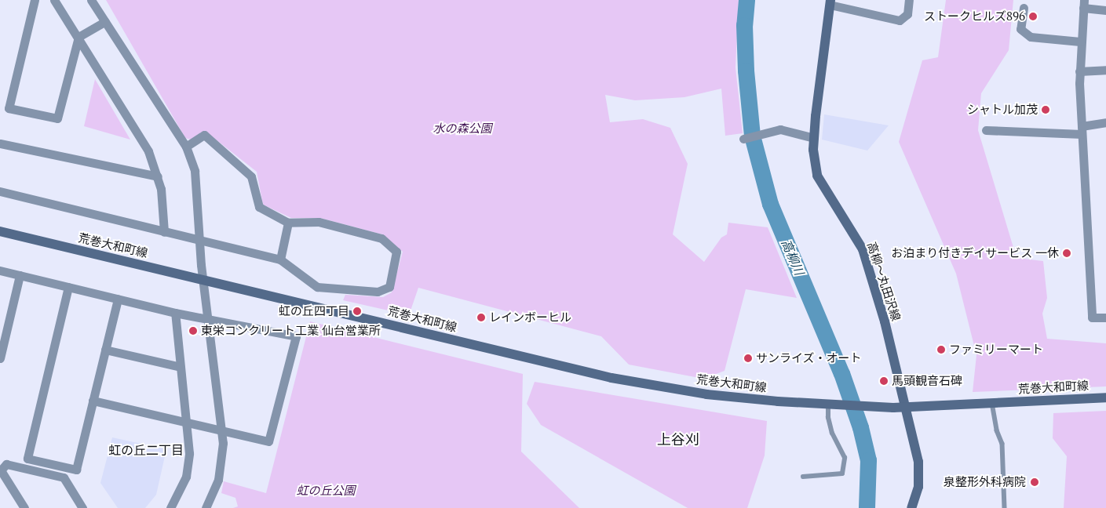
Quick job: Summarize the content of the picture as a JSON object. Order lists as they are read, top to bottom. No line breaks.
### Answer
{"streets":{"street":["荒巻大和町線","高柳～丸田沢線"]},"crossings":[["荒巻大和町線","高柳～丸田沢線"]],"districts":["上谷刈","虹の丘二丁目"],"water":["高柳川"],"parks":["水の森公園","虹の丘公園"],"places":["ストークヒルズ896","シャトル加茂","お泊まり付きデイサービス 一休","虹の丘四丁目","レインボーヒル","東栄コンクリート工業 仙台営業所","ファミリーマート","サンライズ・オート","馬頭観音石碑","泉整形外科病院"]}
